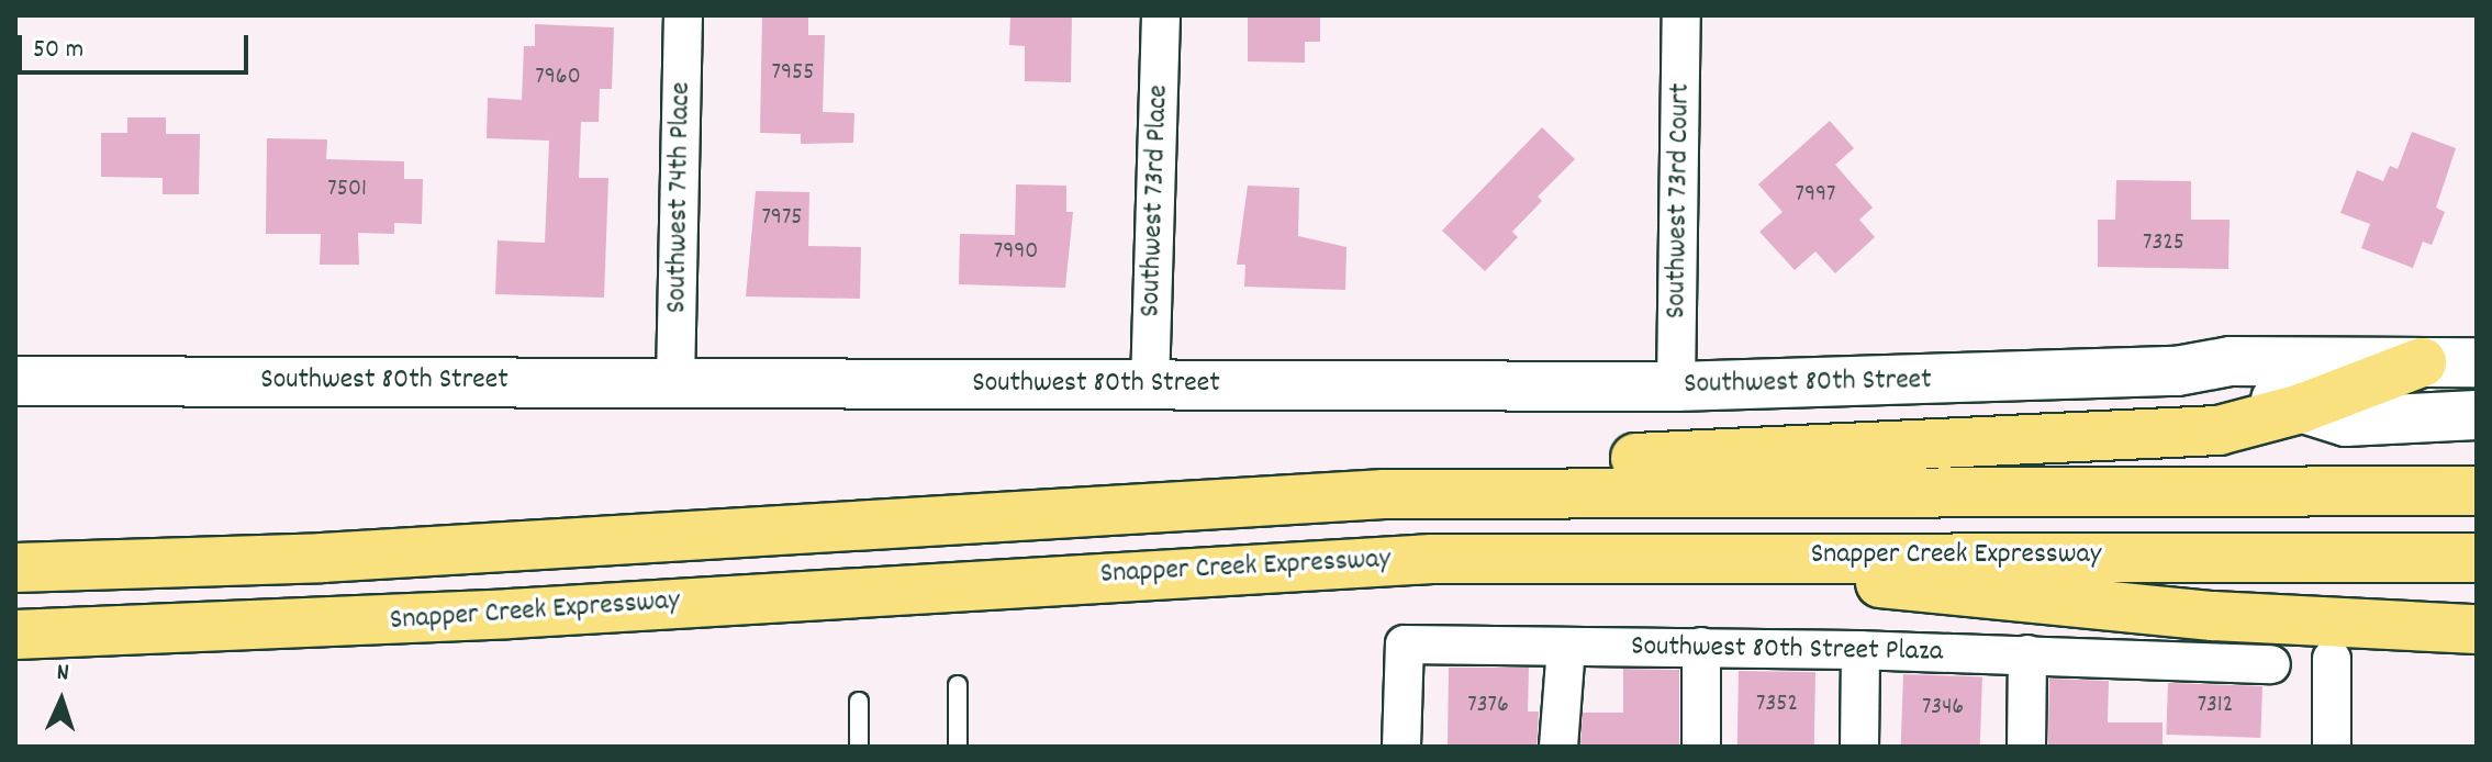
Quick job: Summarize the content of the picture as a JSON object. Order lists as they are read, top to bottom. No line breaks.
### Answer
{"streets":{"highway":["Snapper Creek Expressway"],"street":["Southwest 74th Place","Southwest 73rd Place","Southwest 73rd Court","Southwest 80th Street","Southwest 80th Street Plaza"]},"crossings":[["Southwest 74th Place","Southwest 80th Street"],["Southwest 73rd Place","Southwest 80th Street"],["Southwest 73rd Court","Southwest 80th Street"]],"house_numbers":["7955","7960","7501","7997","7975","7325","7990","7352","7376","7312","7346"],"scale_bar":"50 m","north":"top"}
